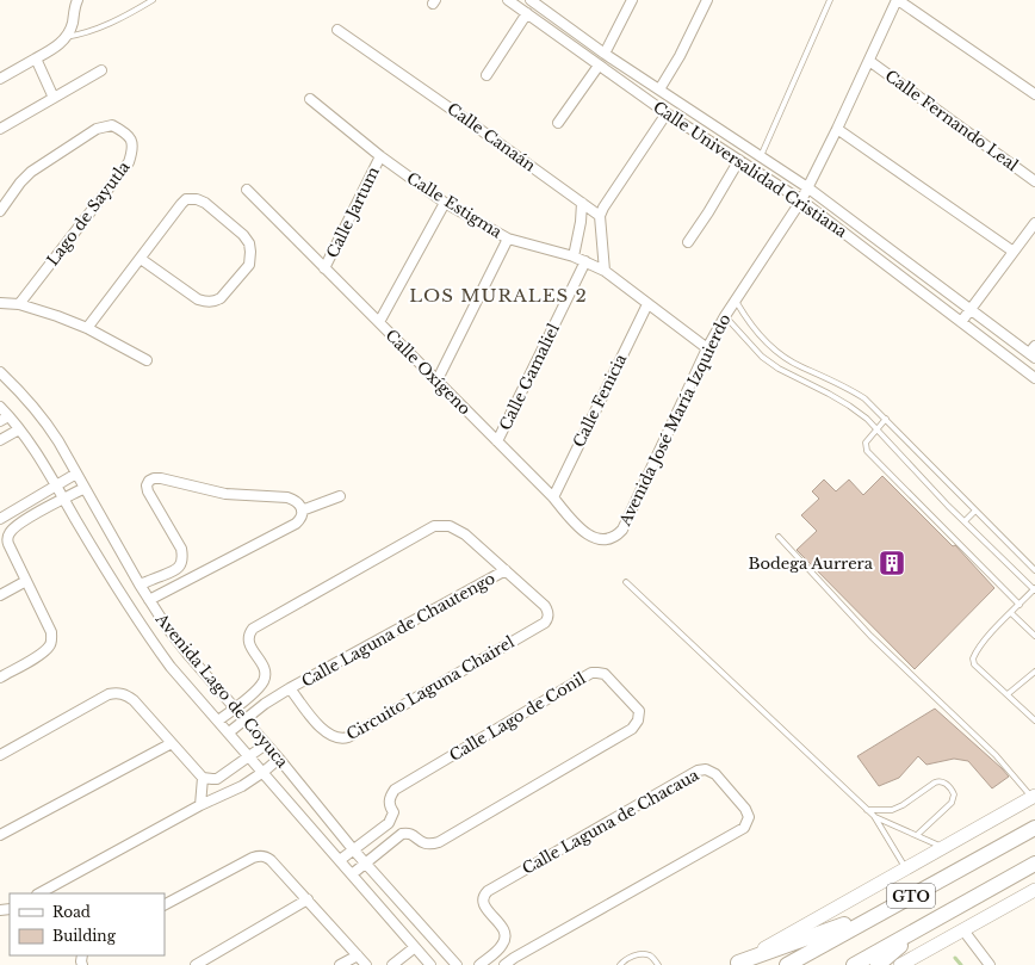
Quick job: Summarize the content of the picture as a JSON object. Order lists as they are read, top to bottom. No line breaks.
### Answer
{"streets":{"main road":["GTO"],"street":["Calle Fernando Leal","Calle Canaán","Calle Universalidad Cristiana","Calle Estigma","Calle Jartum","Lago de Sayutla","Calle Oxígeno","Calle Gamaliel","Calle Fenicia","Avenida José María Izquierdo","Calle Laguna de Chautengo","Circuito Laguna Chairel","Avenida Lago de Coyuca","Calle Lago de Conil","Calle Laguna de Chacaua"]},"crossings":[["Calle Fernando Leal","Avenida José María Izquierdo"],["Calle Universalidad Cristiana","Avenida José María Izquierdo"],["Calle Estigma","Calle Jartum"],["Calle Estigma","Calle Gamaliel"],["Calle Estigma","Calle Fenicia"],["Calle Estigma","Avenida José María Izquierdo"],["Calle Jartum","Calle Oxígeno"],["Calle Oxígeno","Calle Gamaliel"],["Calle Oxígeno","Calle Fenicia"],["Calle Oxígeno","Avenida José María Izquierdo"],["Calle Laguna de Chautengo","Circuito Laguna Chairel"],["Avenida Lago de Coyuca","Calle Lago de Conil"]],"districts":["LOS MURALES 2"],"places":{"building":["Bodega Aurrera"]},"legend":["Road","Building"]}
